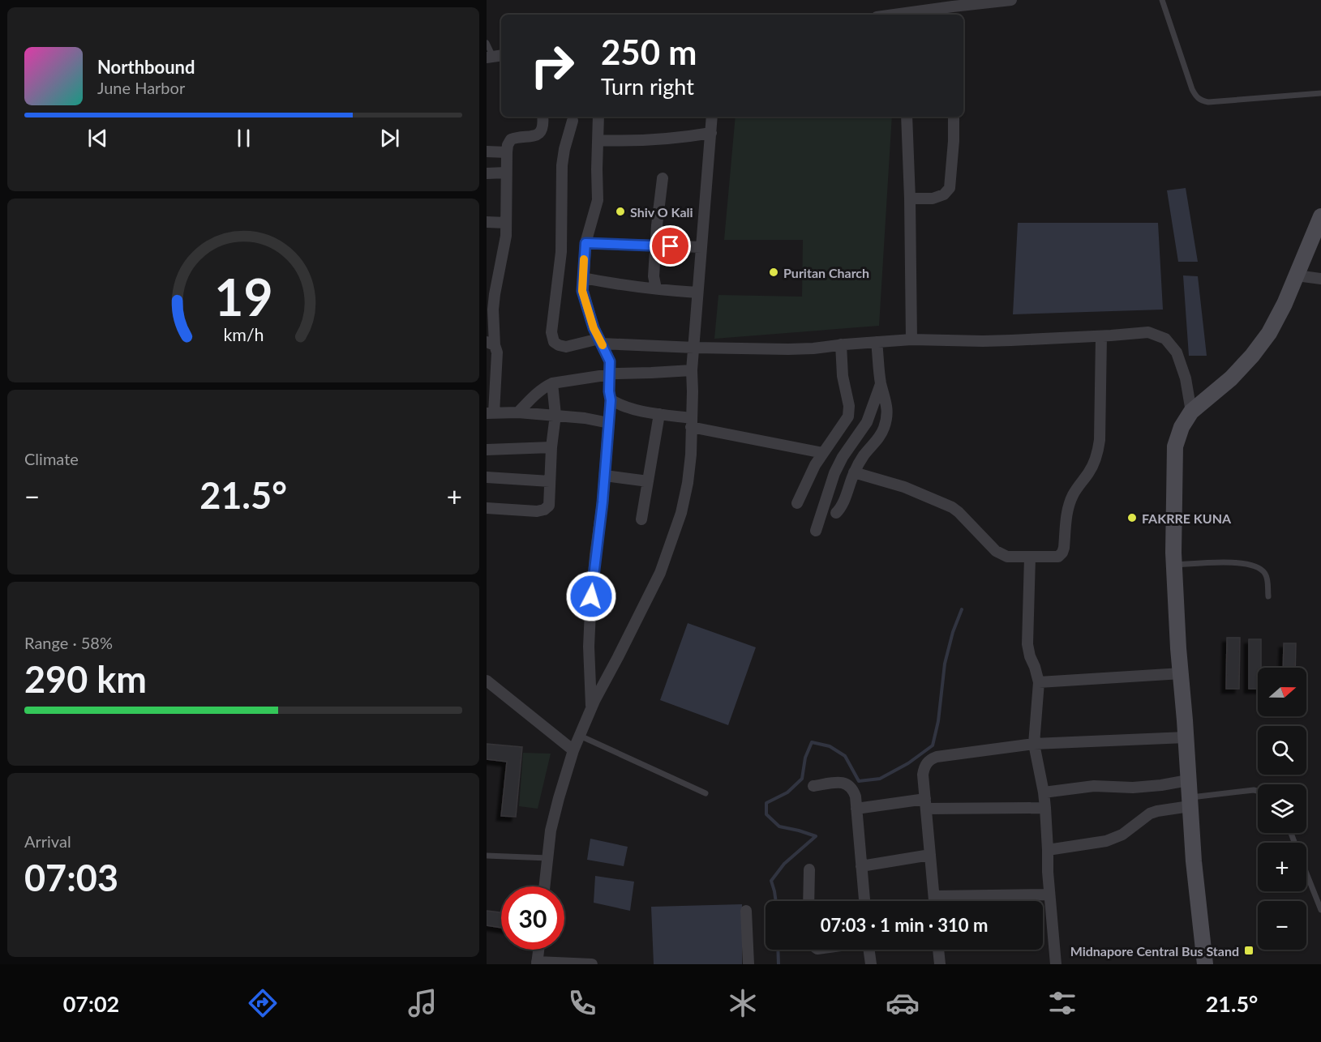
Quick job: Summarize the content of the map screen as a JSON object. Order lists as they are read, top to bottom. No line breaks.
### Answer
{"places":{"other":["Shiv O Kali","Puritan Charch","FAKRRE KUNA"],"transit":["Midnapore Central Bus Stand"]},"north":"right","page":{"turn":["250 m","Turn right"],"song":["Northbound","June Harbor"],"tile":["Climate",["Range · 58%","290 km"],["Arrival","07:03"]],"heat":["−","21.5°","+"],"map_buttons":["+","−"],"limit":"30","trip":"07:03 · 1 min · 310 m","tabs":["07:02","21.5°"],"gauge":["19","km/h"]}}
